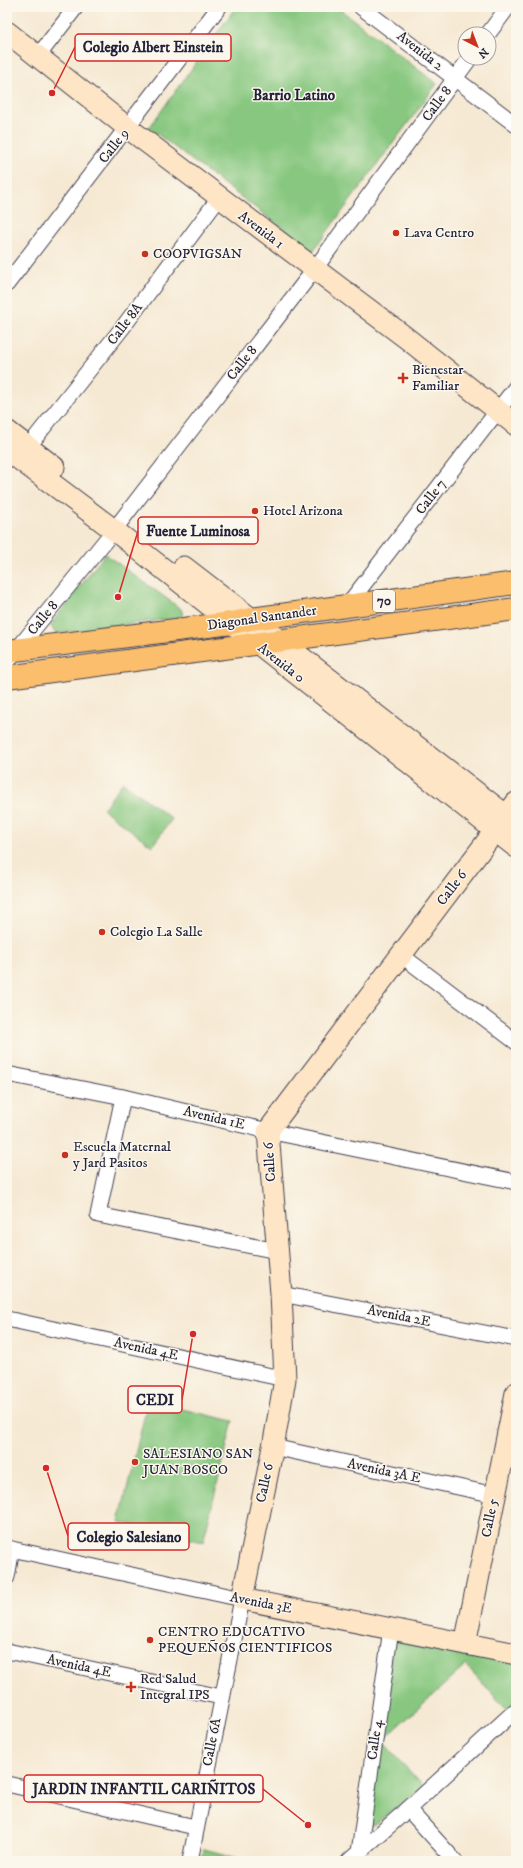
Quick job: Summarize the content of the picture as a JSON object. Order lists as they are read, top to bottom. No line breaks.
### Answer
{"streets":{"main road":["70","Diagonal Santander"],"street":["Avenida 2","Calle 8","Calle 9","Avenida 1","Calle 8A","Calle 7","Avenida 0","Calle 6","Avenida 1E","Avenida 2E","Avenida 4E","Avenida 3A E","Calle 5","Avenida 3E","Calle 4","Calle 6A"]},"crossings":[["Avenida 2","Calle 8"],["Calle 8","Avenida 1"],["Calle 8","Diagonal Santander"],["Calle 8","Avenida 0"],["Calle 9","Avenida 1"],["Avenida 1","Calle 8A"],["Avenida 1","Calle 7"],["Calle 8A","Avenida 0"],["Calle 7","Diagonal Santander"],["Diagonal Santander","Avenida 0"],["Avenida 0","Calle 6"],["Calle 6","Avenida 1E"],["Calle 6","Avenida 2E"],["Calle 6","Avenida 4E"],["Calle 6","Avenida 3A E"],["Calle 6","Avenida 3E"],["Calle 6","Calle 6A"],["Avenida 4E","Calle 6A"],["Avenida 3A E","Calle 5"],["Calle 5","Avenida 3E"],["Avenida 3E","Calle 4"],["Avenida 3E","Calle 6A"]],"districts":["Barrio Latino"],"places":{"other":["Colegio Albert Einstein","Lava Centro","COOPVIGSAN","Hotel Arizona","Fuente Luminosa","Colegio La Salle","Escuela Maternal y Jard Pasitos","CEDI","SALESIANO SAN JUAN BOSCO","Colegio Salesiano","CENTRO EDUCATIVO PEQUEÑOS CIENTIFICOS","JARDIN INFANTIL CARIÑITOS"],"health":["Bienestar Familiar","Red Salud Integral IPS"]},"north":"bottom right"}
